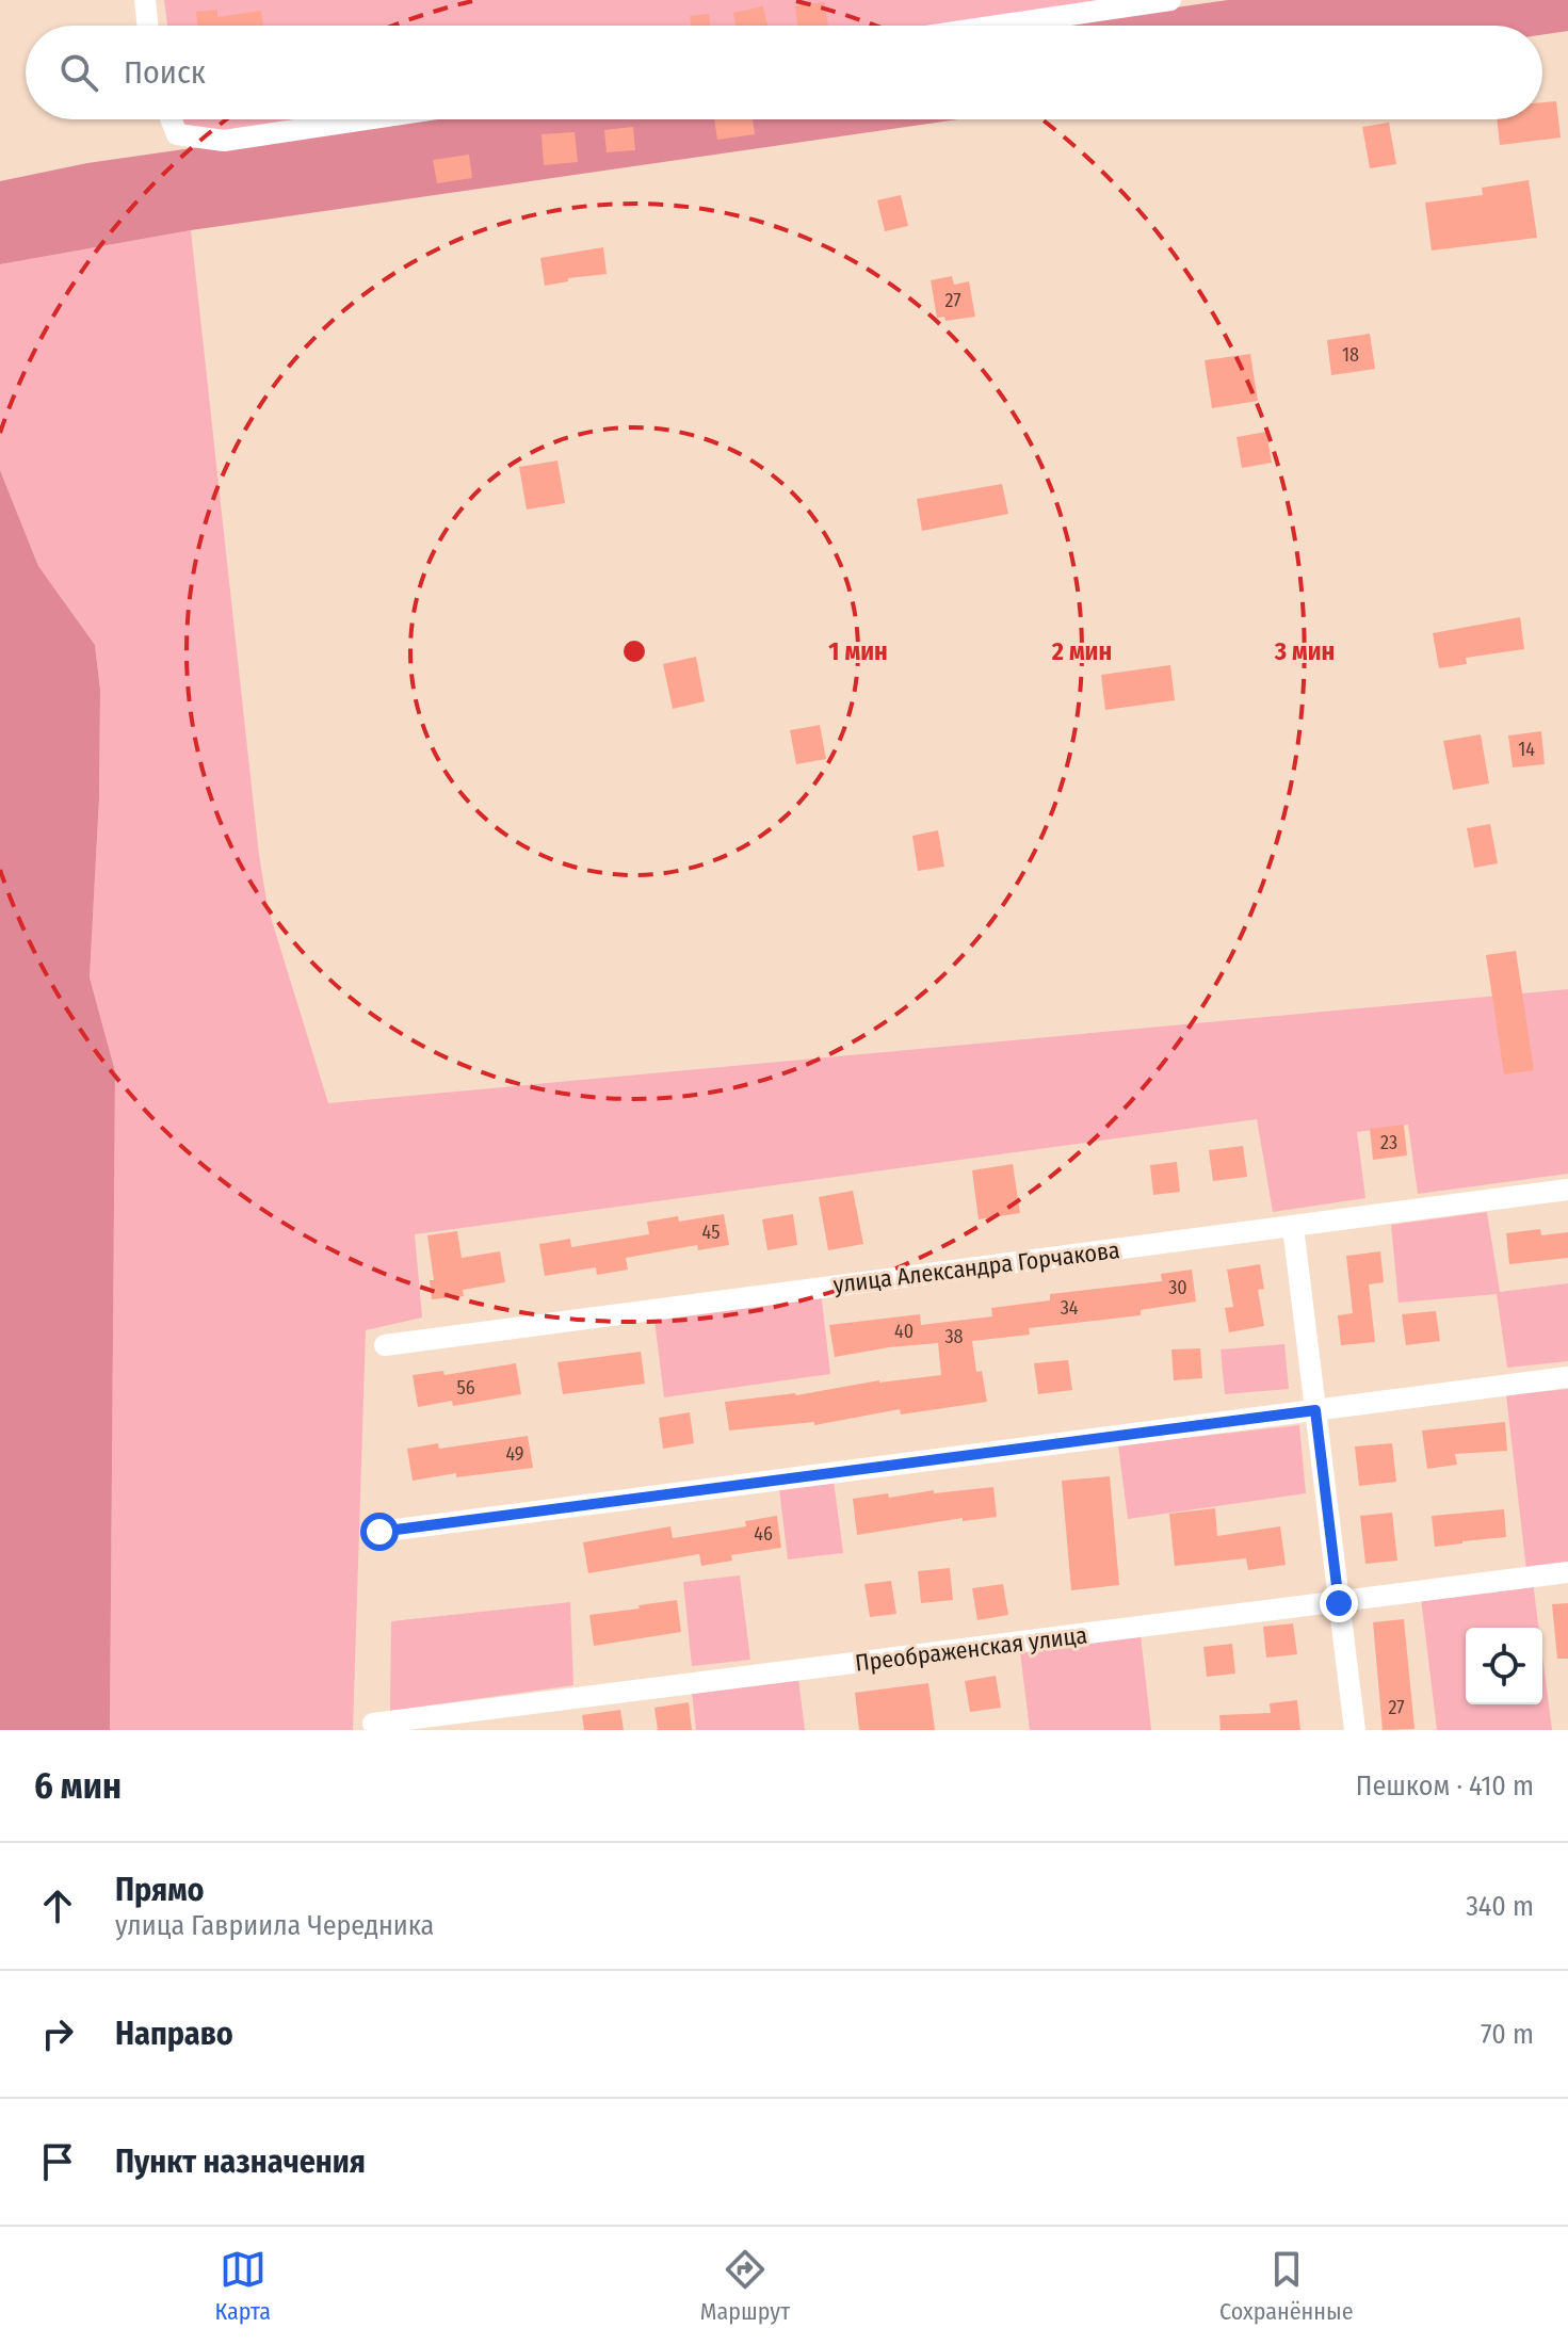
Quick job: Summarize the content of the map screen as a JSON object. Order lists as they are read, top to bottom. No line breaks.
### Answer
{"streets":{"street":["улица Александра Горчакова","Преображенская улица"]},"house_numbers":["27","18","14","23","45","30","34","40","38","56","49","46","27"],"page":{"search":"Поиск","heading":["6 мин","Пешком · 410 m"],"list":[["Прямо","улица Гавриила Чередника","340 m"],["Направо","70 m"],"Пункт назначения"],"nav":["Карта","Маршрут","Сохранённые"]},"rings":["1 мин","2 мин","3 мин"]}
